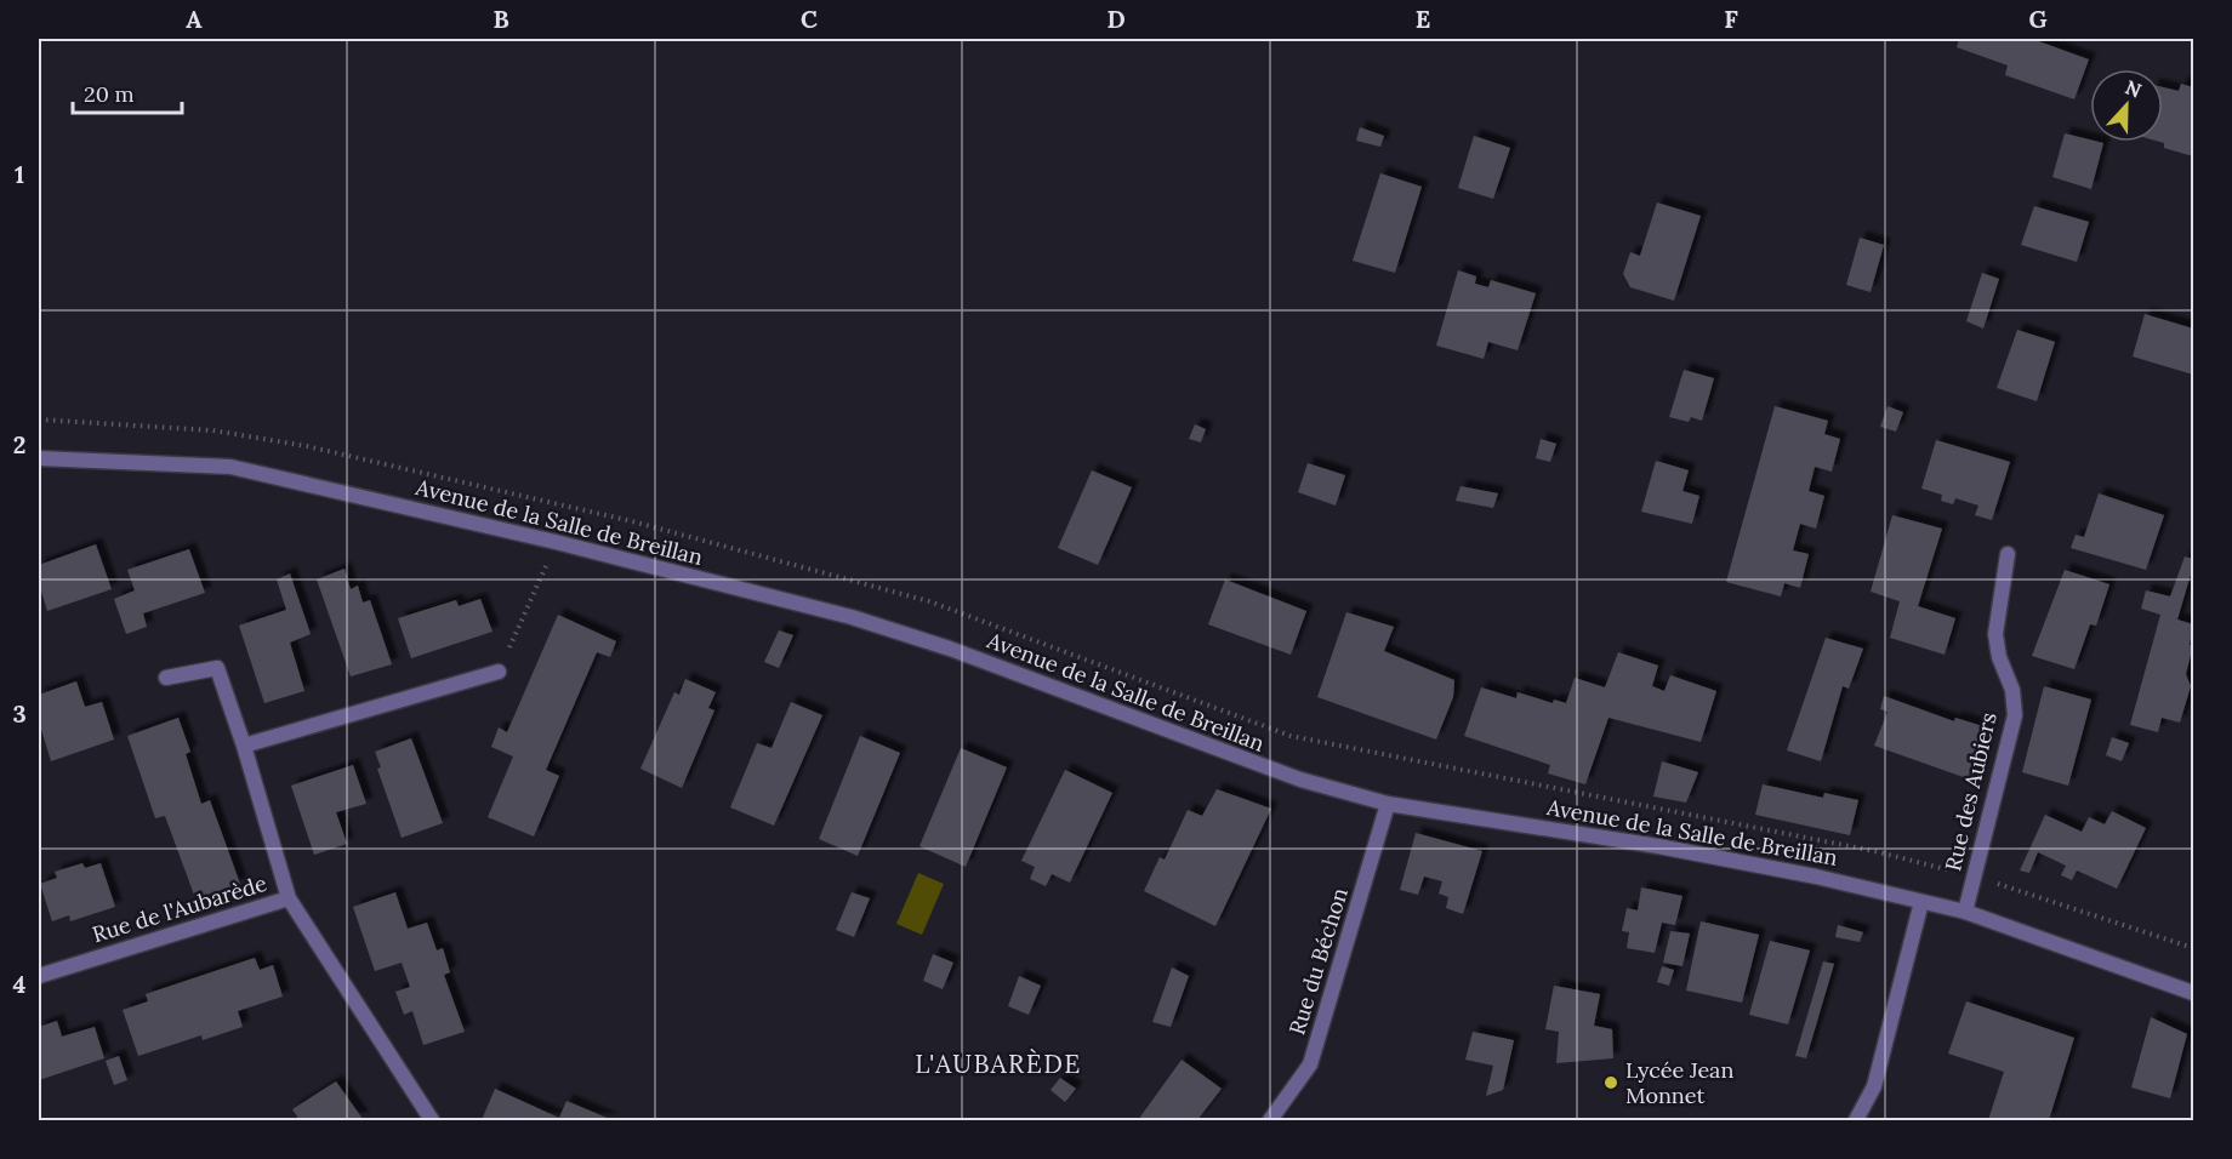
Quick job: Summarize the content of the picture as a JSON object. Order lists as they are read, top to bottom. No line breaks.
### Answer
{"streets":{"street":["Avenue de la Salle de Breillan","Rue des Aubiers","Rue de l'Aubarède","Rue du Béchon"]},"crossings":[["Avenue de la Salle de Breillan","Rue des Aubiers"],["Avenue de la Salle de Breillan","Rue du Béchon"]],"districts":["L'AUBARÈDE"],"places":["Lycée Jean Monnet"],"scale_bar":"20 m","north":"top","grid":{"columns":["A","B","C","D","E","F","G"],"rows":["1","2","3","4"]}}
